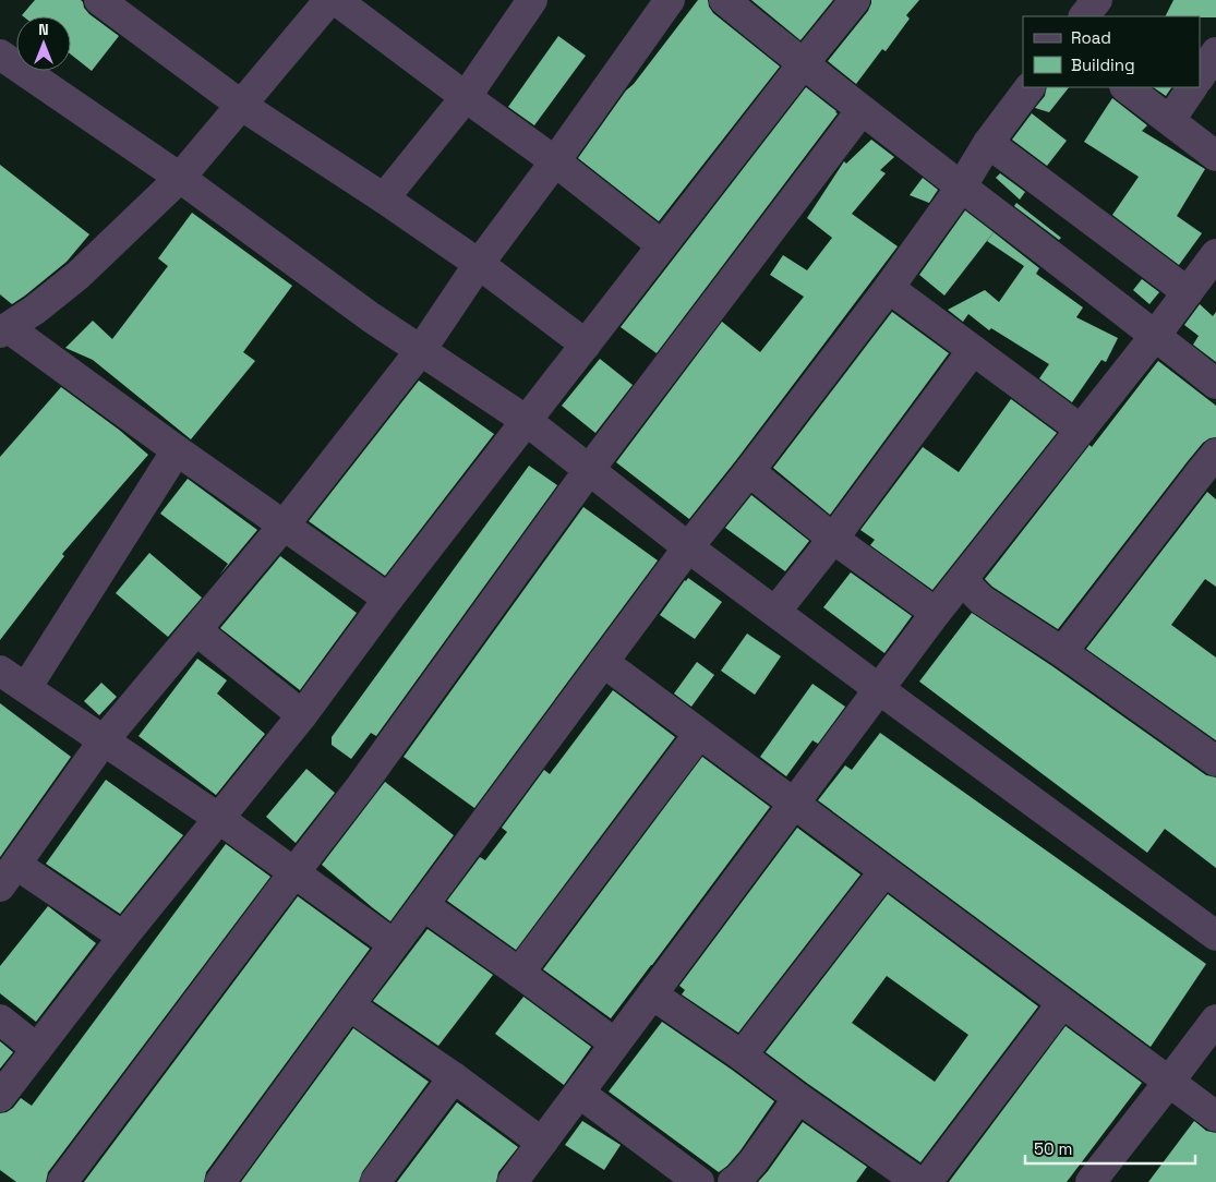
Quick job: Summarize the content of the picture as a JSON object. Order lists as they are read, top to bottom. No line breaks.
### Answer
{"legend":["Road","Building"],"scale_bar":"50 m","north":"top"}
